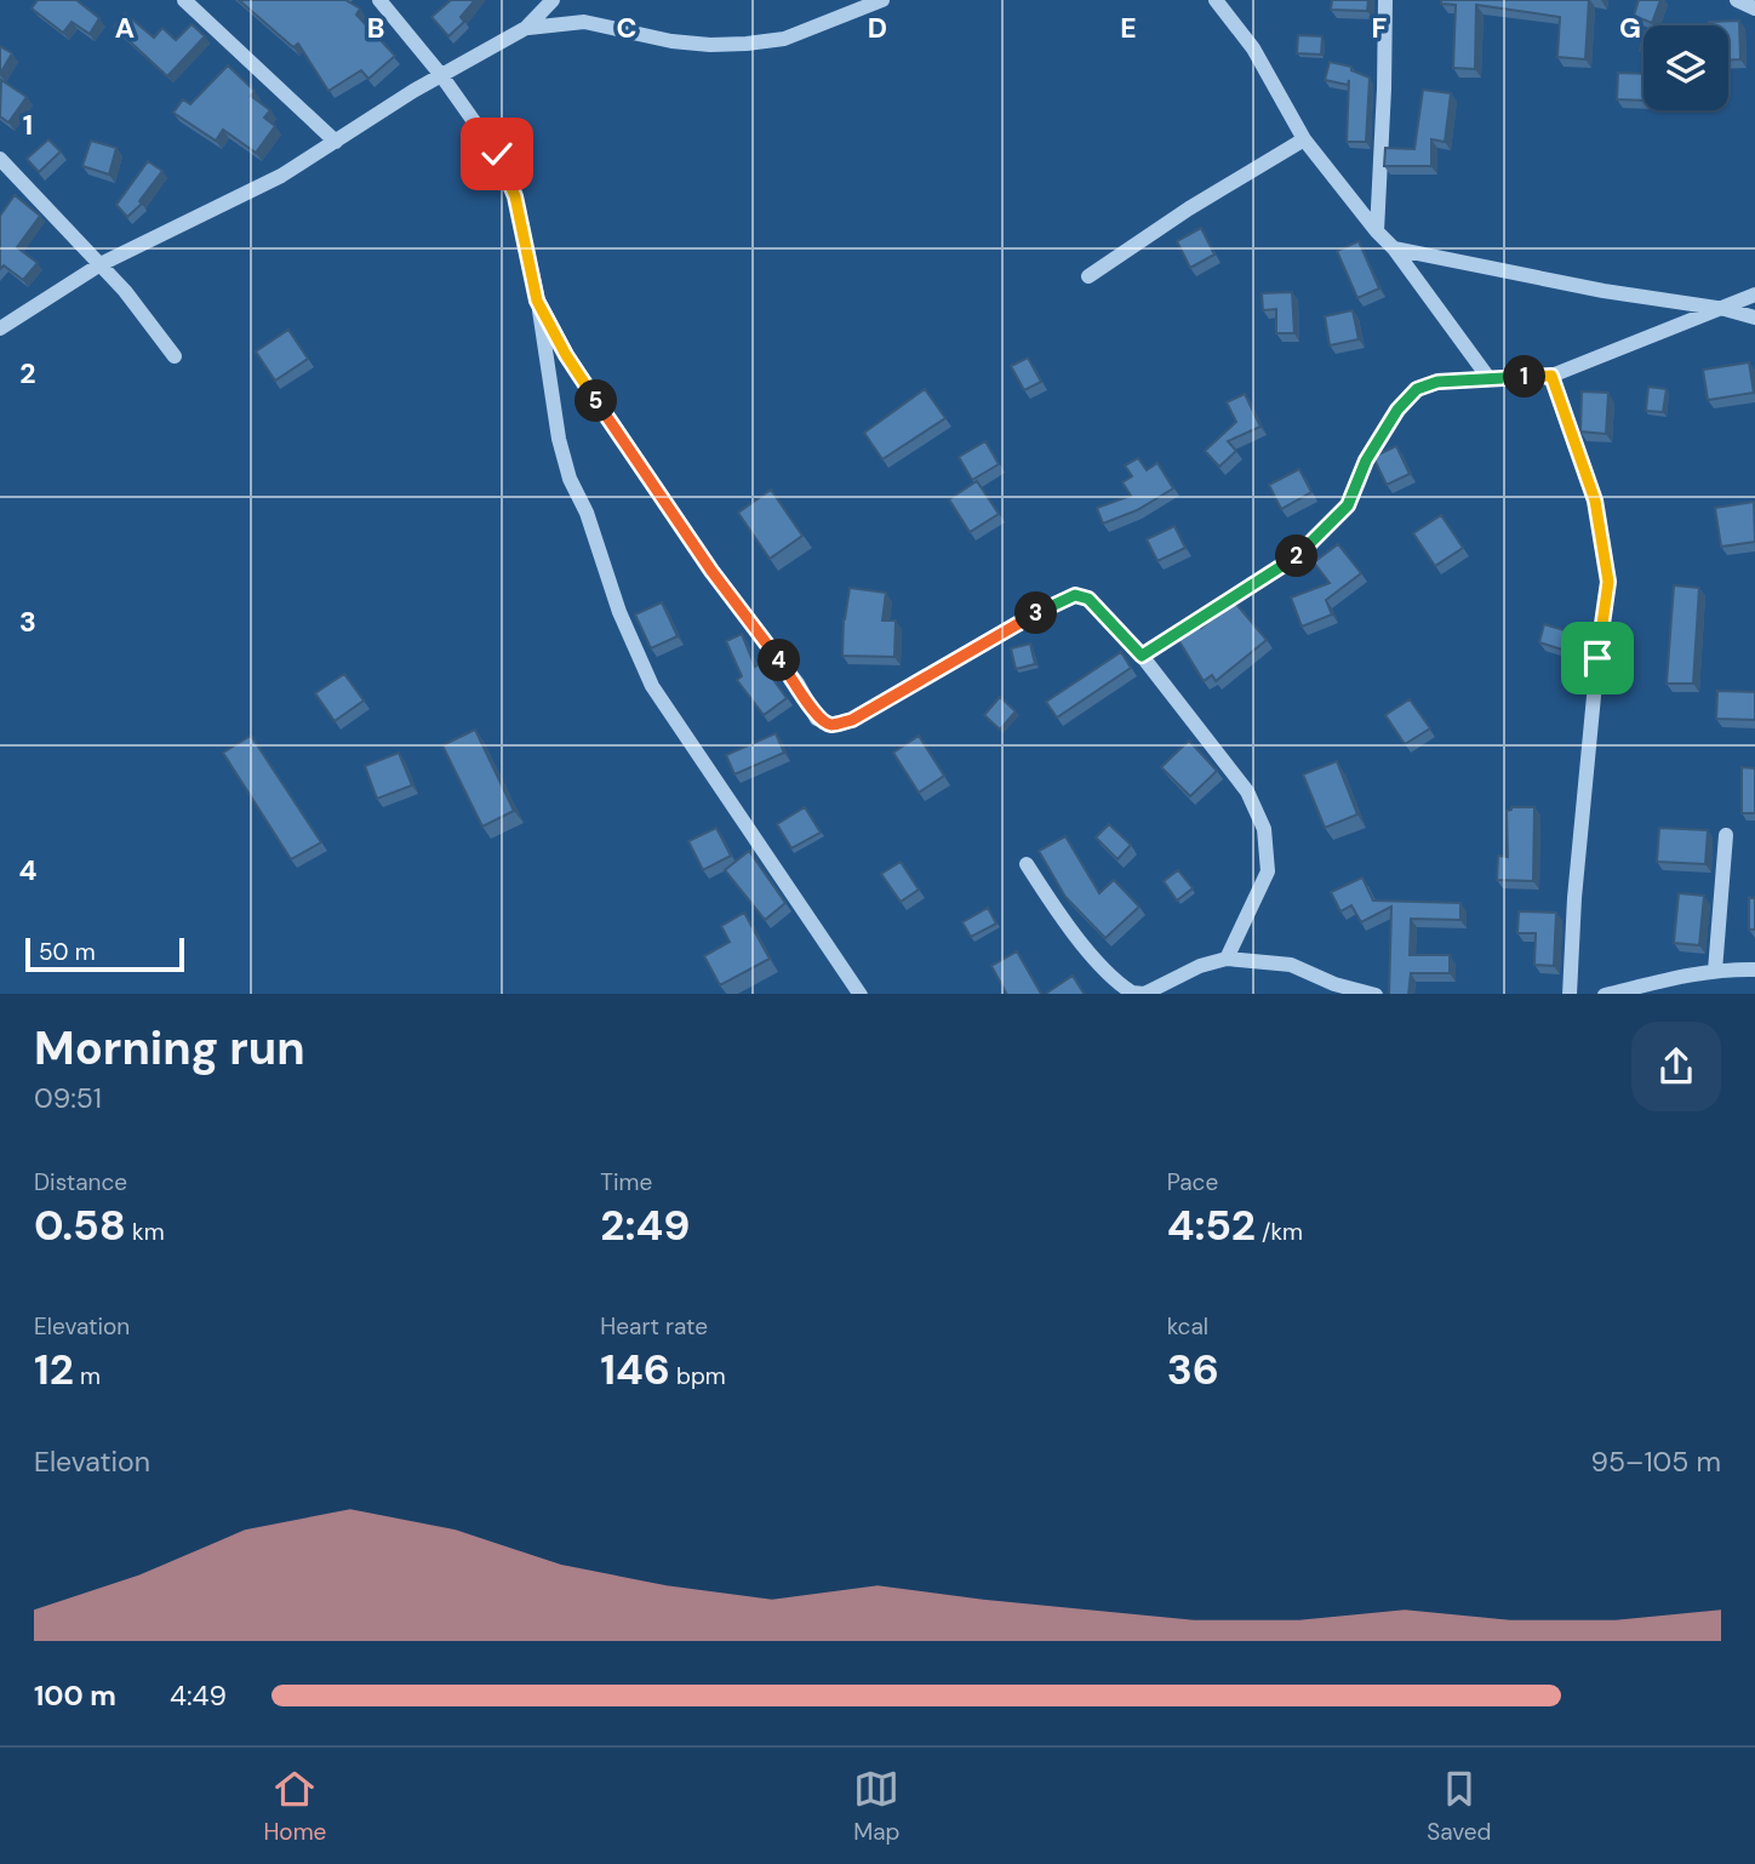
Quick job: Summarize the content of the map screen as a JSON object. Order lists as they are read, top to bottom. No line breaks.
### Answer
{"scale_bar":"50 m","page":{"pins":["1","5","2","3","4"],"scale":"50 m","heading":["Morning run","09:51"],"stats":[["Distance","0.58 km"],["Time","2:49"],["Pace","4:52 /km"],["Elevation","12 m"],["Heart rate","146 bpm"],["kcal","36"]],"chart":["Elevation","95–105 m"],"list":[{"name":"100 m","note":"4:49"}],"tabs":["Home","Map","Saved"]},"grid":{"columns":["A","B","C","D","E","F","G"],"rows":["1","2","3","4"]}}
